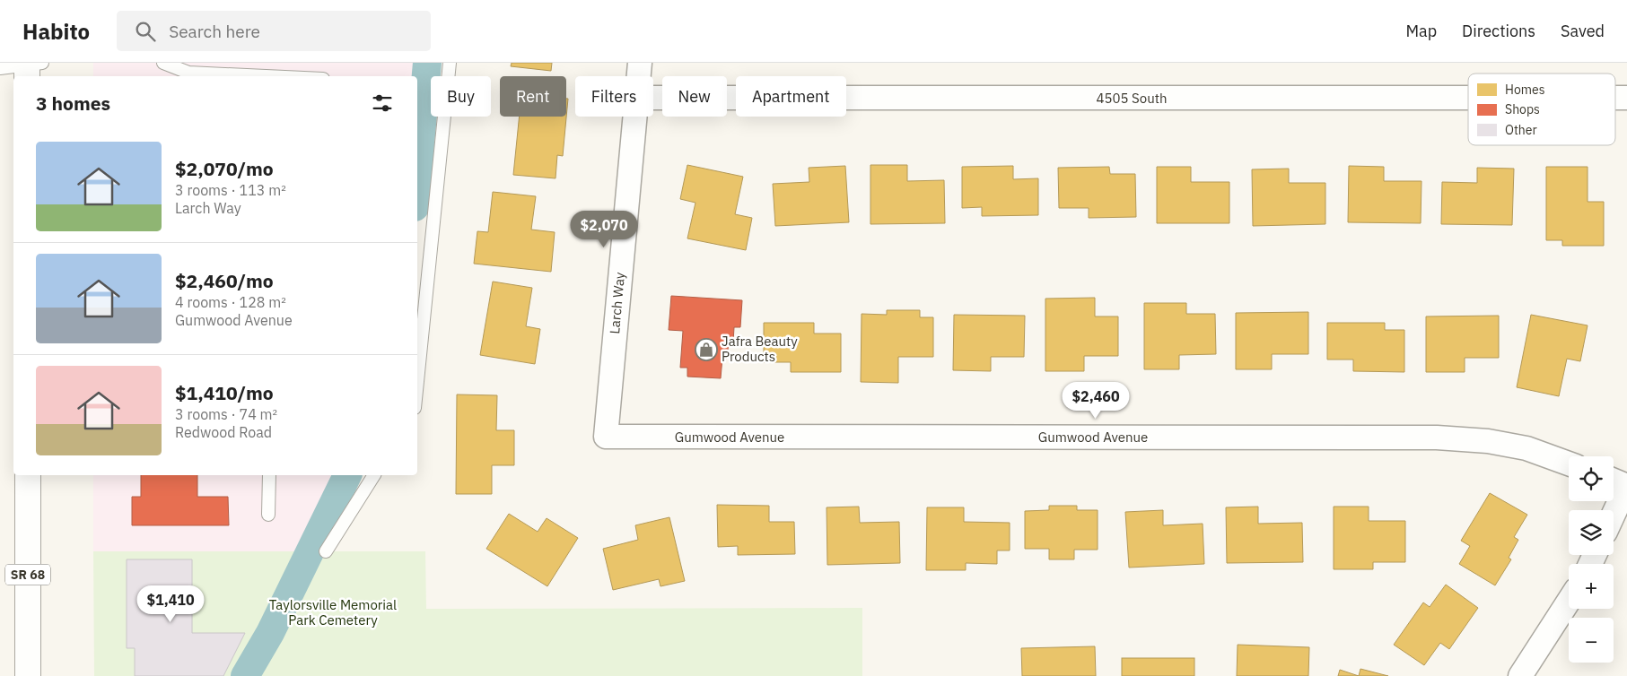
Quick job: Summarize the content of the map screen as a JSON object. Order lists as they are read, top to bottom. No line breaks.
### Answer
{"streets":{"main road":["SR 68"],"street":["4505 South","Larch Way","Gumwood Avenue"]},"crossings":[["Larch Way","Gumwood Avenue"]],"parks":["Taylorsville Memorial Park Cemetery"],"places":{"shop":["Jafra Beauty Products"]},"legend":["Homes","Shops","Other"],"page":{"header":"Habito","search":"Search here","nav":["Map","Directions","Saved"],"chip":["Buy","Rent","Filters","New","Apartment"],"heading":"3 homes","list":[{"name":"$2,070/mo","note":"3 rooms · 113 m² · Larch Way"},{"name":"$2,460/mo","note":"4 rooms · 128 m² · Gumwood Avenue"},{"name":"$1,410/mo","note":"3 rooms · 74 m² · Redwood Road"}],"price":["$2,070","$2,460","$1,410"],"map_buttons":["+","−"]}}
